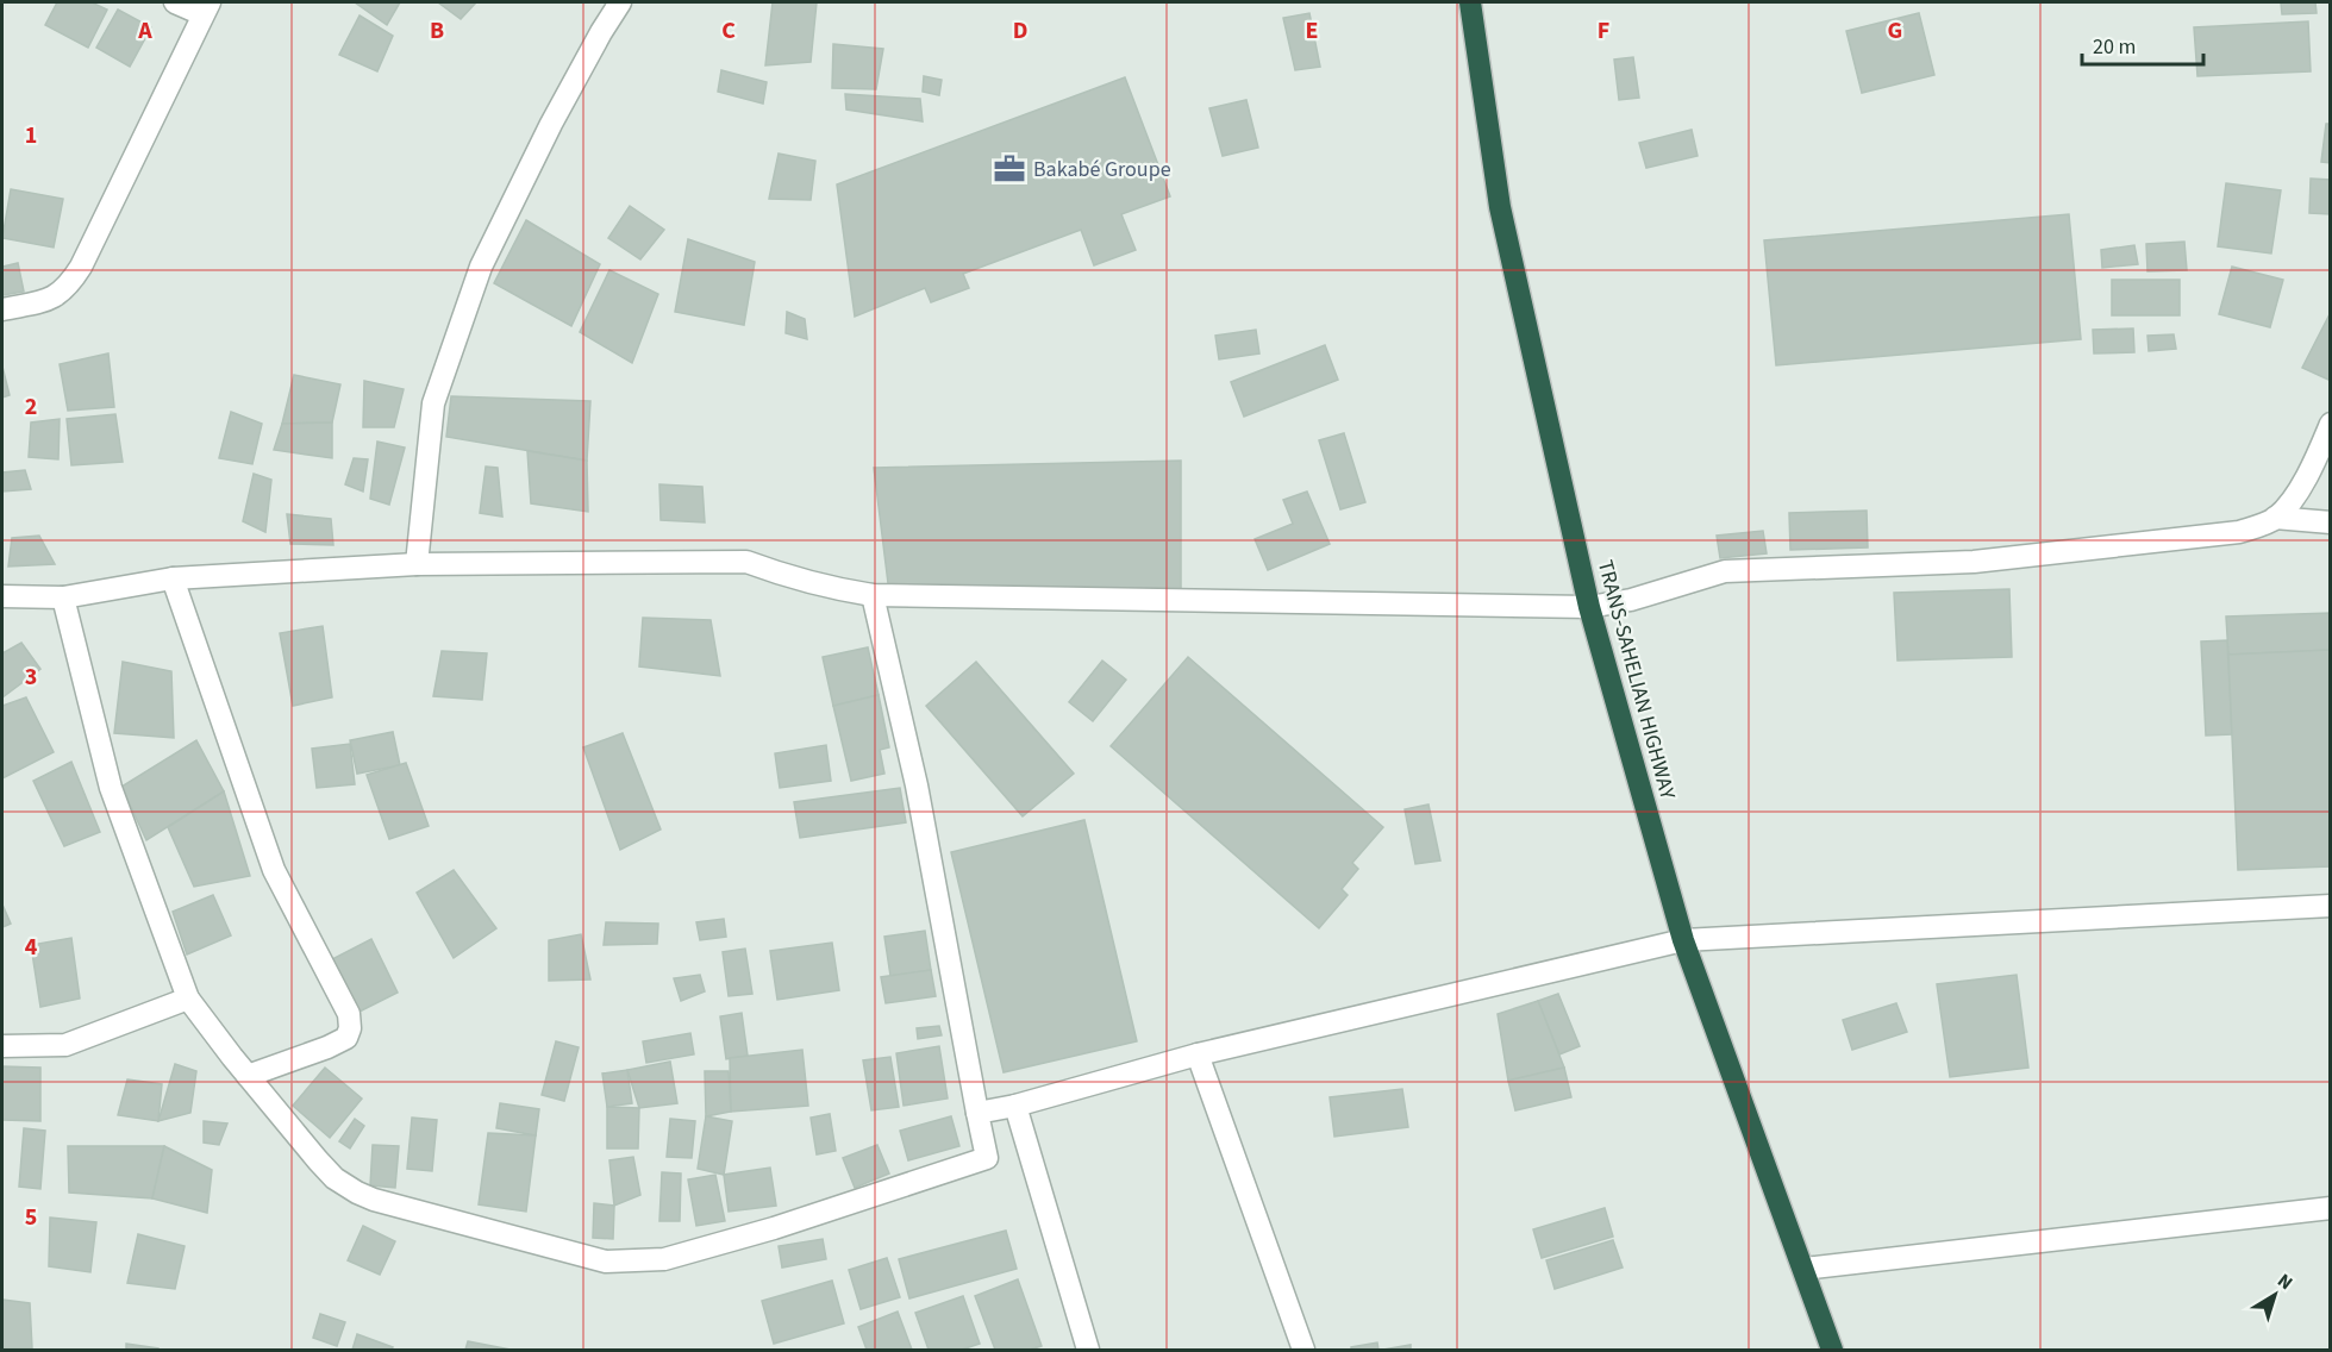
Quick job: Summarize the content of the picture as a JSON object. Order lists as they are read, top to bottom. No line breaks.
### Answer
{"streets":{"highway":["TRANS-SAHELIAN HIGHWAY"]},"places":{"office":["Bakabé Groupe"]},"scale_bar":"20 m","north":"top right","grid":{"columns":["A","B","C","D","E","F","G"],"rows":["1","2","3","4","5"]}}
